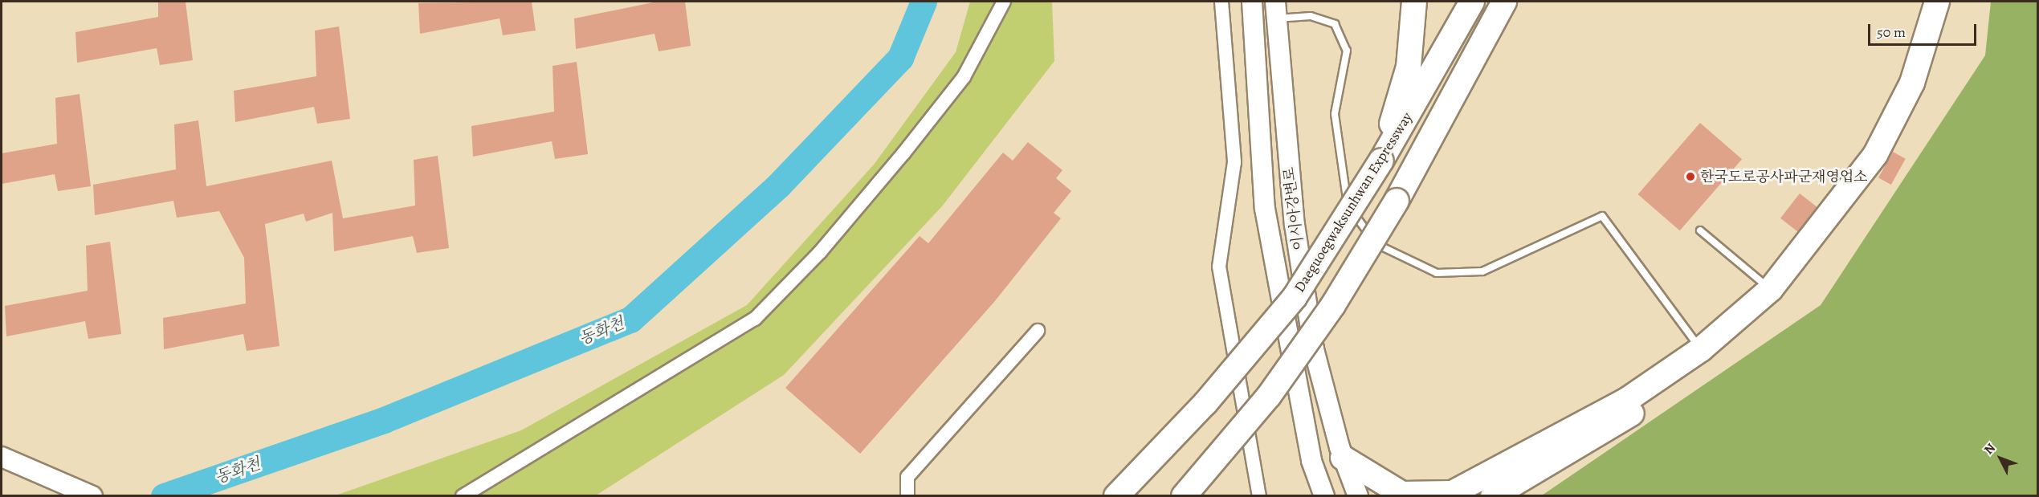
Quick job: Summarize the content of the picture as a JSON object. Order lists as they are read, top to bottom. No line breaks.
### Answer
{"streets":{"highway":["Daeguoegwaksunhwan Expressway"],"main road":["이시아강변로"]},"water":["동화천"],"places":["한국도로공사파군재영업소"],"scale_bar":"50 m","north":"top left"}
